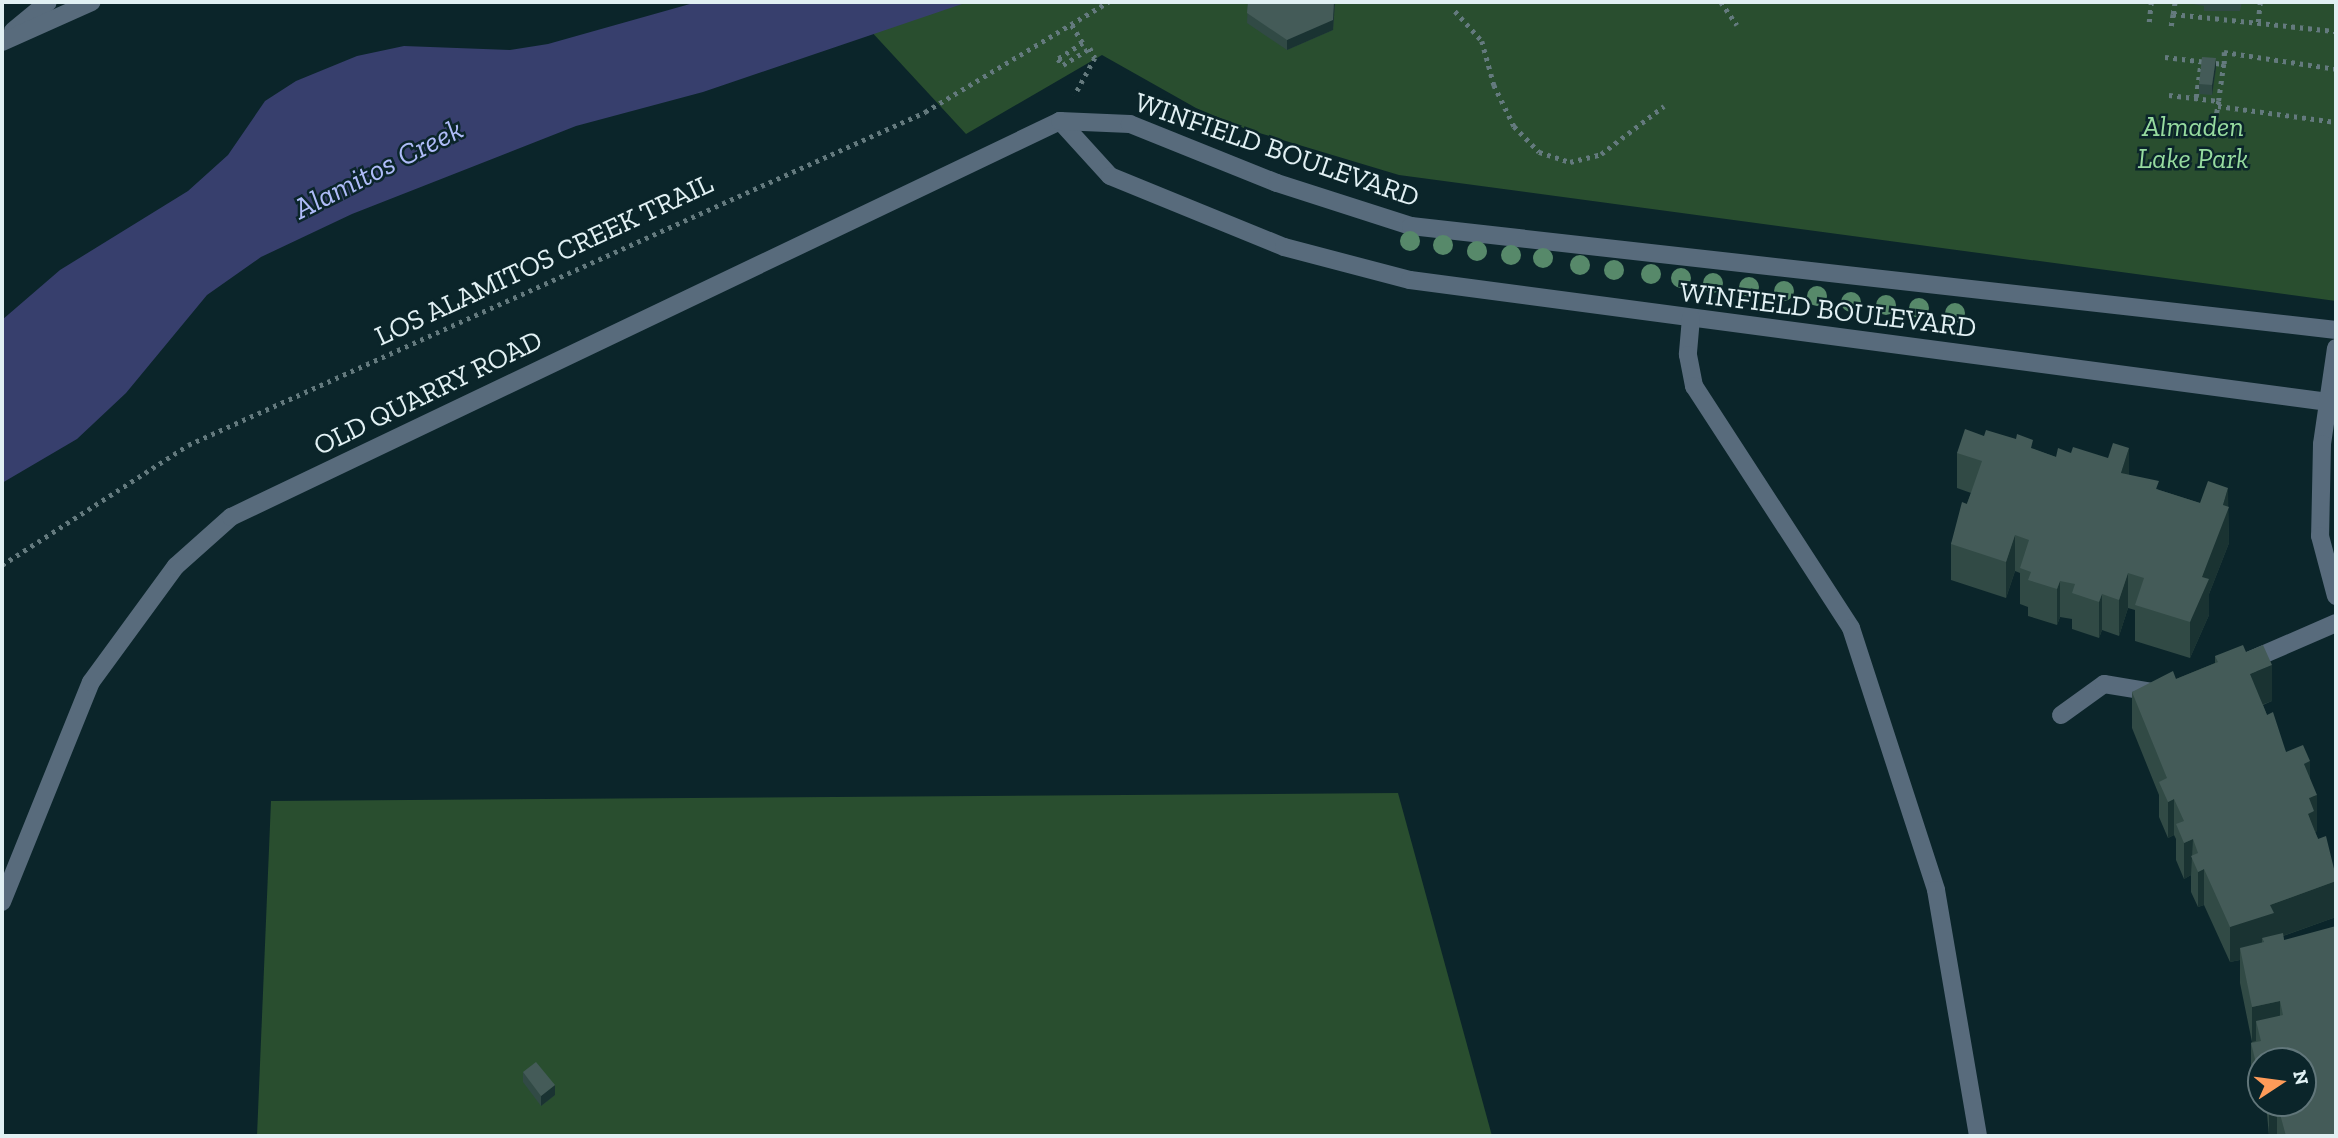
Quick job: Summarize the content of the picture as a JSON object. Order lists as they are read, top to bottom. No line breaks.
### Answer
{"streets":{"street":["WINFIELD BOULEVARD","OLD QUARRY ROAD"],"path":["LOS ALAMITOS CREEK TRAIL"]},"crossings":[["WINFIELD BOULEVARD","OLD QUARRY ROAD"]],"water":["Alamitos Creek"],"parks":["Almaden Lake Park"],"north":"right"}
